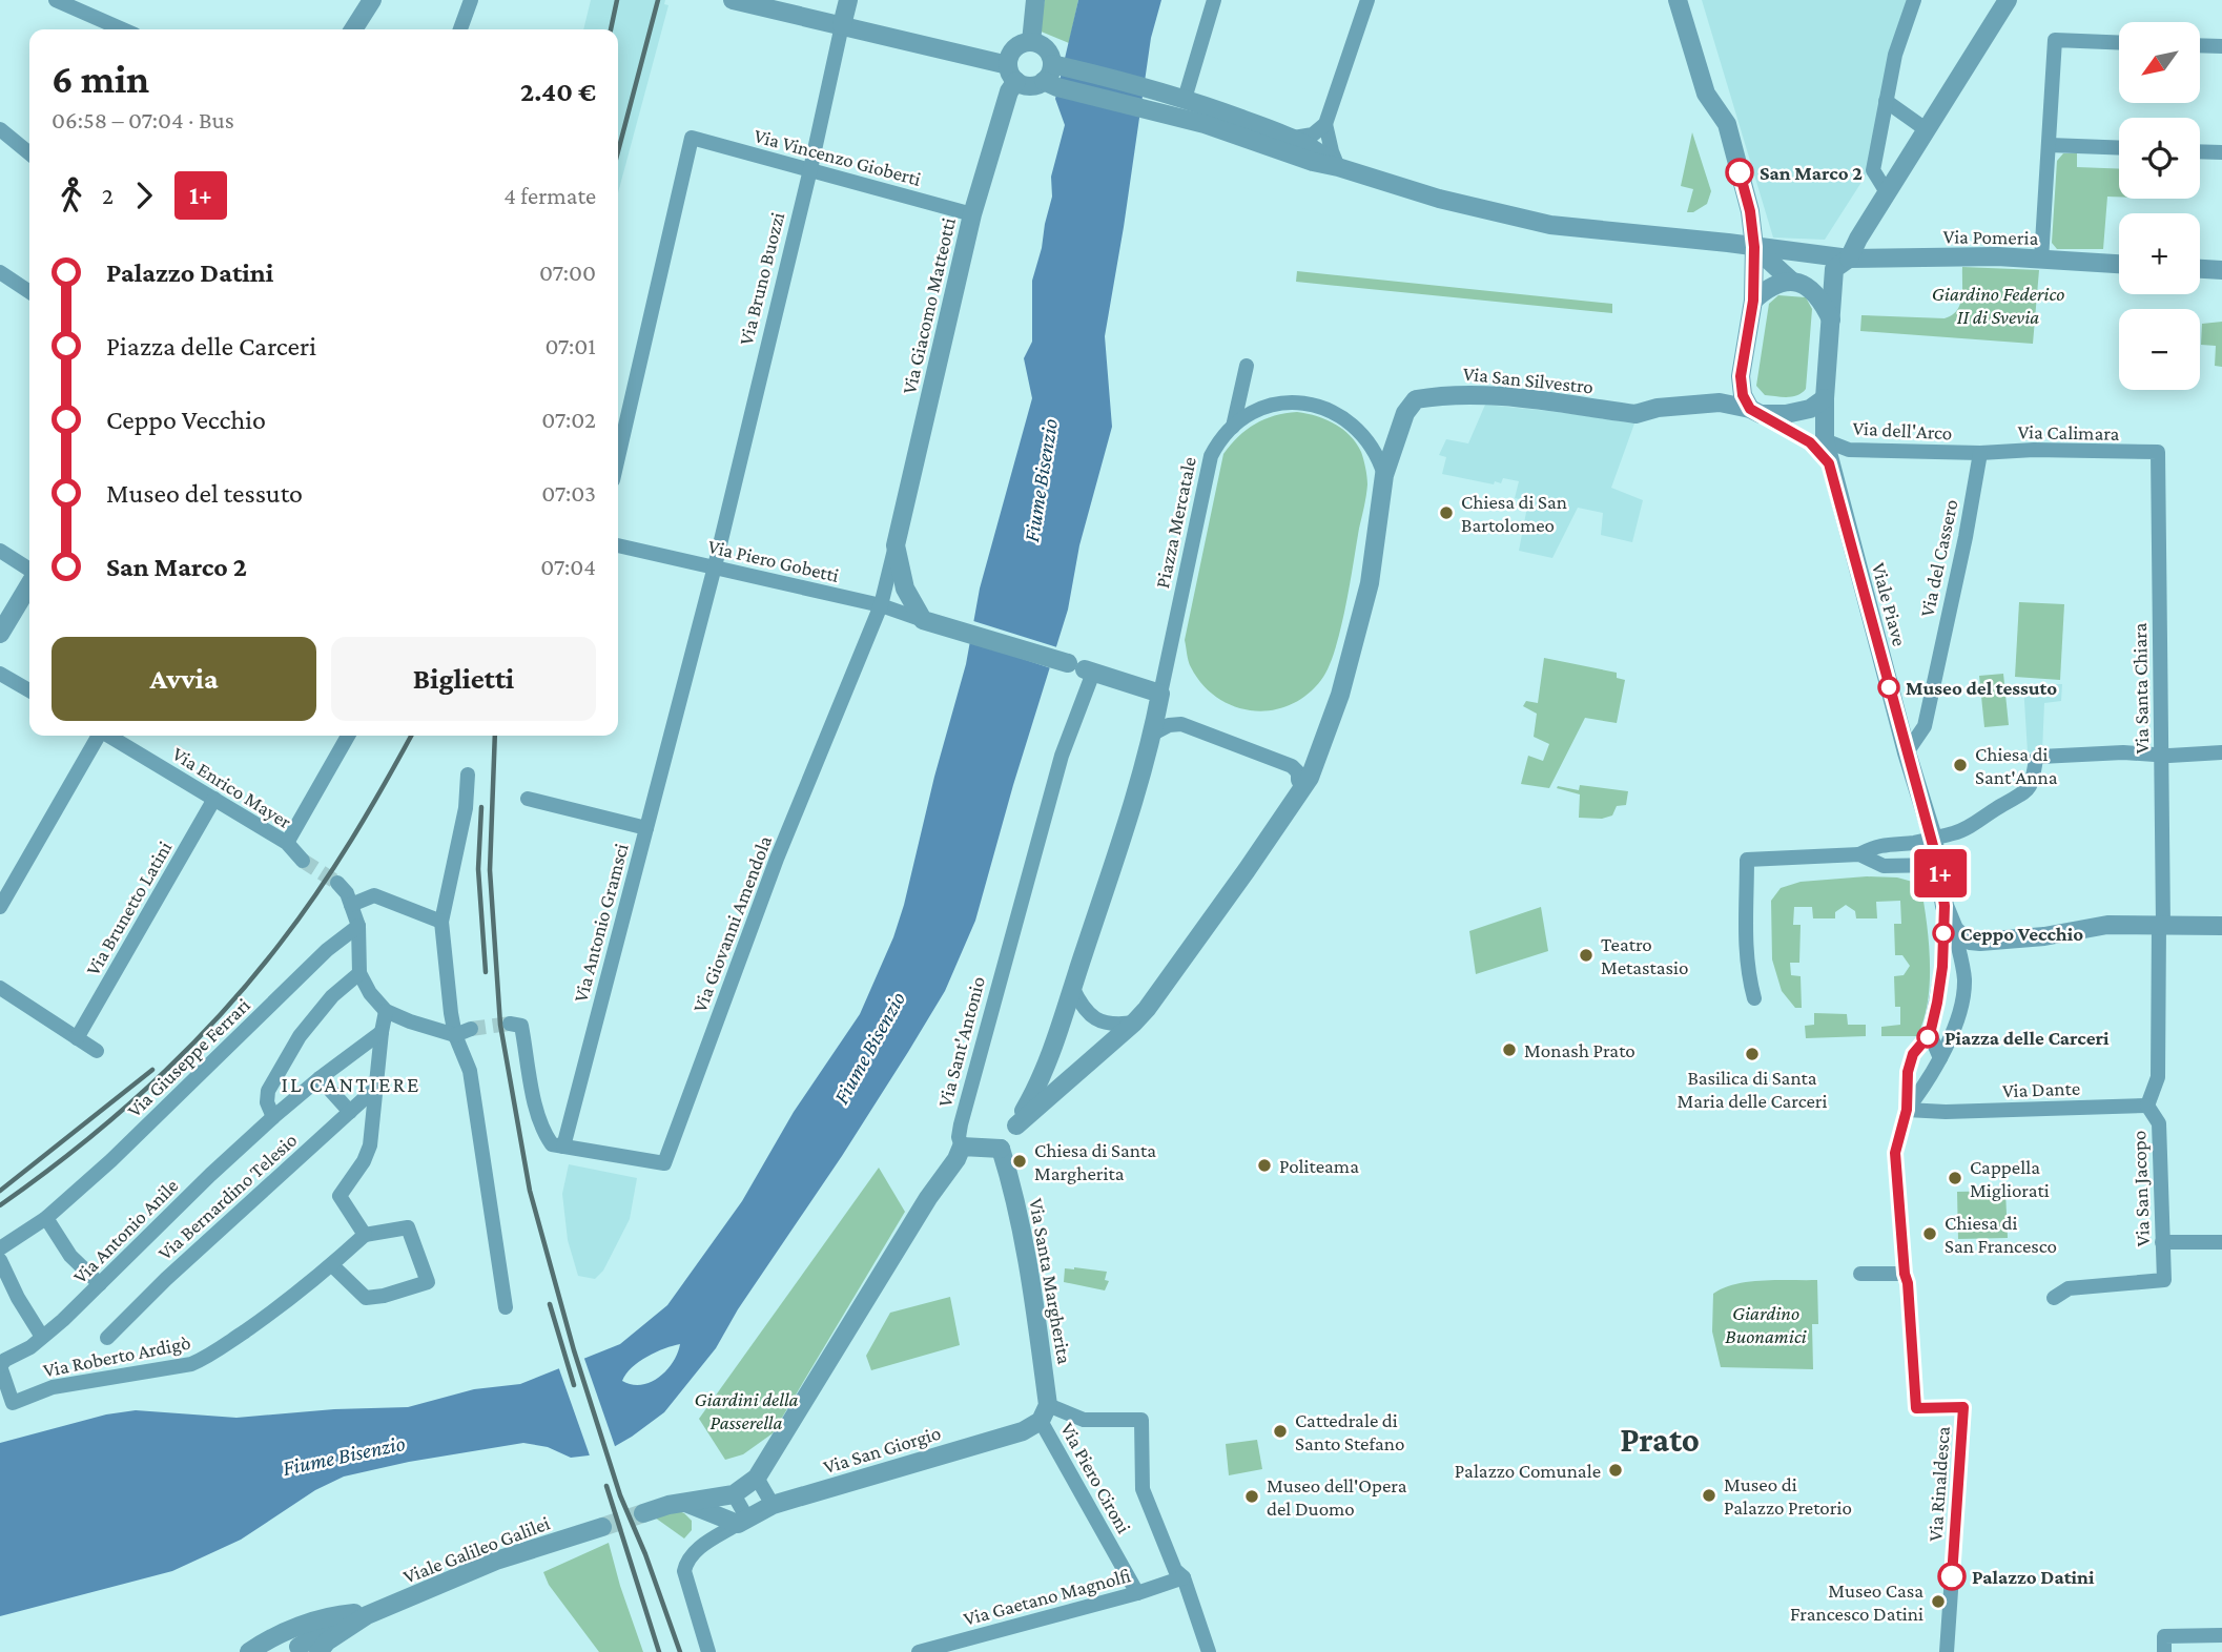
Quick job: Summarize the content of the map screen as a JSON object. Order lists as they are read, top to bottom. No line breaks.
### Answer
{"streets":{"street":["Via Vincenzo Gioberti","Via Pomeria","Via Bruno Buozzi","Via Giacomo Matteotti","Via San Silvestro","Via dell'Arco","Via Calimara","Piazza Mercatale","Via del Cassero","Via Piero Gobetti","Viale Piave","Via Santa Chiara","Via Enrico Mayer","Via Brunetto Latini","Via Antonio Gramsci","Via Giovanni Amendola","Via Sant'Antonio","Via Giuseppe Ferrari","Via Dante","Via San Jacopo","Via Bernardino Telesio","Via Antonio Anile","Via Santa Margherita","Via Roberto Ardigò","Via San Giorgio","Via Piero Cironi","Via Rinaldesca","Viale Galileo Galilei","Via Gaetano Magnolfi"]},"crossings":[["Via Vincenzo Gioberti","Via Bruno Buozzi"],["Via Vincenzo Gioberti","Via Giacomo Matteotti"],["Via Bruno Buozzi","Via Piero Gobetti"],["Via Bruno Buozzi","Via Antonio Gramsci"],["Via Giacomo Matteotti","Via Piero Gobetti"],["Via Giacomo Matteotti","Via Giovanni Amendola"],["Via San Silvestro","Piazza Mercatale"],["Via San Silvestro","Viale Piave"],["Via dell'Arco","Via Calimara"],["Via dell'Arco","Via del Cassero"],["Via dell'Arco","Viale Piave"],["Via Calimara","Via del Cassero"],["Via Calimara","Via Santa Chiara"],["Piazza Mercatale","Via Santa Margherita"],["Via del Cassero","Viale Piave"],["Via Piero Gobetti","Via Antonio Gramsci"],["Via Piero Gobetti","Via Giovanni Amendola"],["Viale Piave","Via Dante"],["Via Santa Chiara","Via San Jacopo"],["Via Enrico Mayer","Via Brunetto Latini"],["Via Antonio Gramsci","Via Giovanni Amendola"],["Via Dante","Via San Jacopo"],["Via Antonio Anile","Via Roberto Ardigò"],["Via Santa Margherita","Via San Giorgio"],["Via Santa Margherita","Via Piero Cironi"],["Via San Giorgio","Via Piero Cironi"],["Via Piero Cironi","Via Gaetano Magnolfi"]],"districts":["IL CANTIERE","Prato"],"water":["Fiume Bisenzio"],"parks":["Giardino Federico II di Svevia","Giardino Buonamici","Giardini della Passerella"],"places":["San Marco 2","Chiesa di San Bartolomeo","Museo del tessuto","Chiesa di Sant'Anna","Ceppo Vecchio","Teatro Metastasio","Piazza delle Carceri","Monash Prato","Basilica di Santa Maria delle Carceri","Chiesa di Santa Margherita","Politeama","Cappella Migliorati","Chiesa di San Francesco","Cattedrale di Santo Stefano","Palazzo Comunale","Museo di Palazzo Pretorio","Museo dell'Opera del Duomo","Palazzo Datini","Museo Casa Francesco Datini"],"lines":["bus line 1+"],"north":"bottom left","page":{"on_map":"1+","map_buttons":["+","−"],"heading":["6 min","06:58 – 07:04 · Bus","2.40 €"],"legs":["2","1+","4 fermate"],"list":[{"name":"Palazzo Datini","value":"07:00"},{"name":"Piazza delle Carceri","value":"07:01"},{"name":"Ceppo Vecchio","value":"07:02"},{"name":"Museo del tessuto","value":"07:03"},{"name":"San Marco 2","value":"07:04"}],"buttons":["Avvia","Biglietti"]}}
